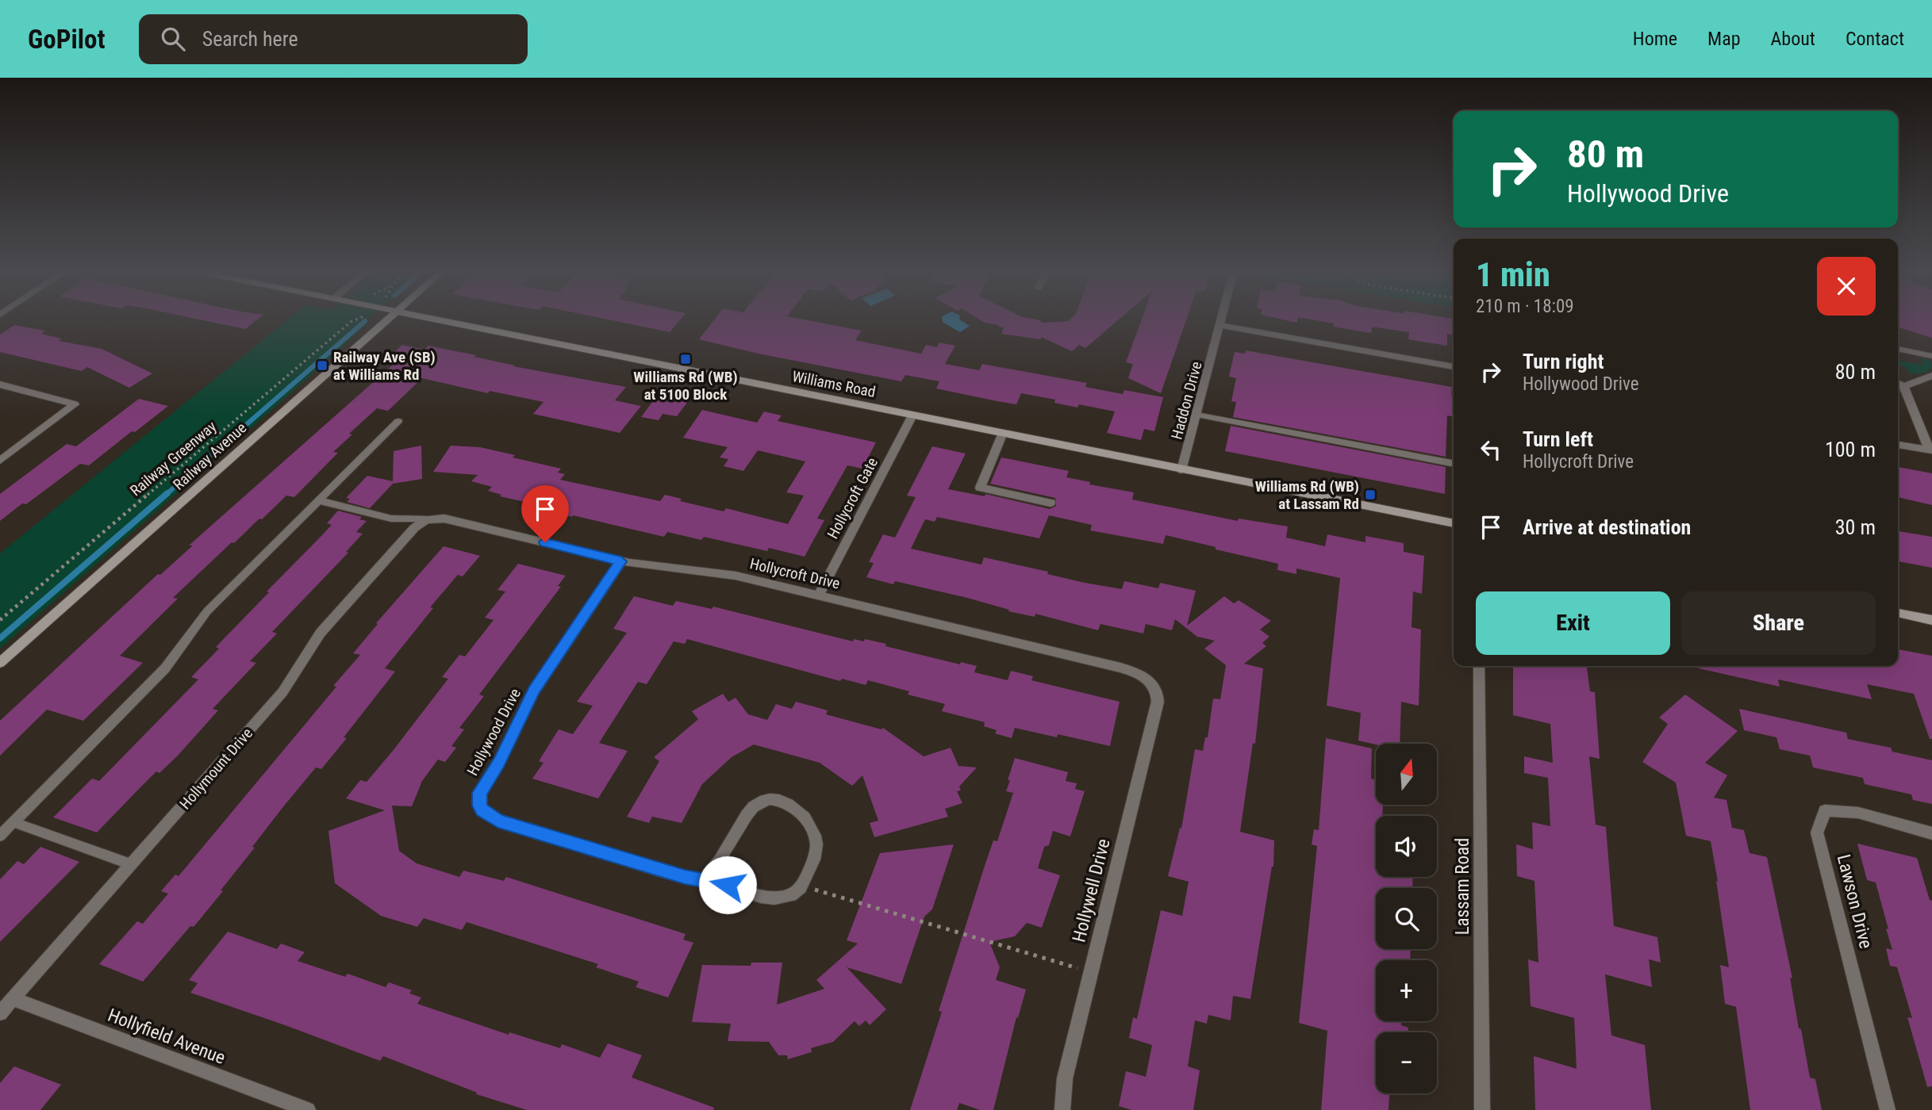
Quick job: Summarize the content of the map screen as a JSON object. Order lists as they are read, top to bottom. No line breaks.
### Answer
{"streets":{"street":["Williams Road","Haddon Drive","Railway Avenue","Hollycroft Gate","Hollycroft Drive","Hollywood Drive","Hollymount Drive","Lassam Road","Hollywell Drive","Lawson Drive","Hollyfield Avenue"],"path":["Railway Greenway"]},"crossings":[["Williams Road","Haddon Drive"],["Williams Road","Hollycroft Gate"],["Hollycroft Gate","Hollycroft Drive"],["Hollycroft Drive","Hollywood Drive"],["Hollycroft Drive","Hollymount Drive"],["Hollycroft Drive","Hollywell Drive"],["Hollymount Drive","Hollyfield Avenue"]],"places":{"transit":["Williams Rd (WB) at 5100 Block","Railway Ave (SB) at Williams Rd","Williams Rd (WB) at Lassam Rd"]},"north":"top","page":{"header":"GoPilot","search":"Search here","nav":["Home","Map","About","Contact"],"turn":["80 m","Hollywood Drive"],"heading":["1 min","210 m · 18:09"],"list":[{"name":"Turn right","note":"Hollywood Drive","value":"80 m"},{"name":"Turn left","note":"Hollycroft Drive","value":"100 m"},{"name":"Arrive at destination","value":"30 m"}],"buttons":["Exit","Share"],"map_buttons":["+","−"]}}
